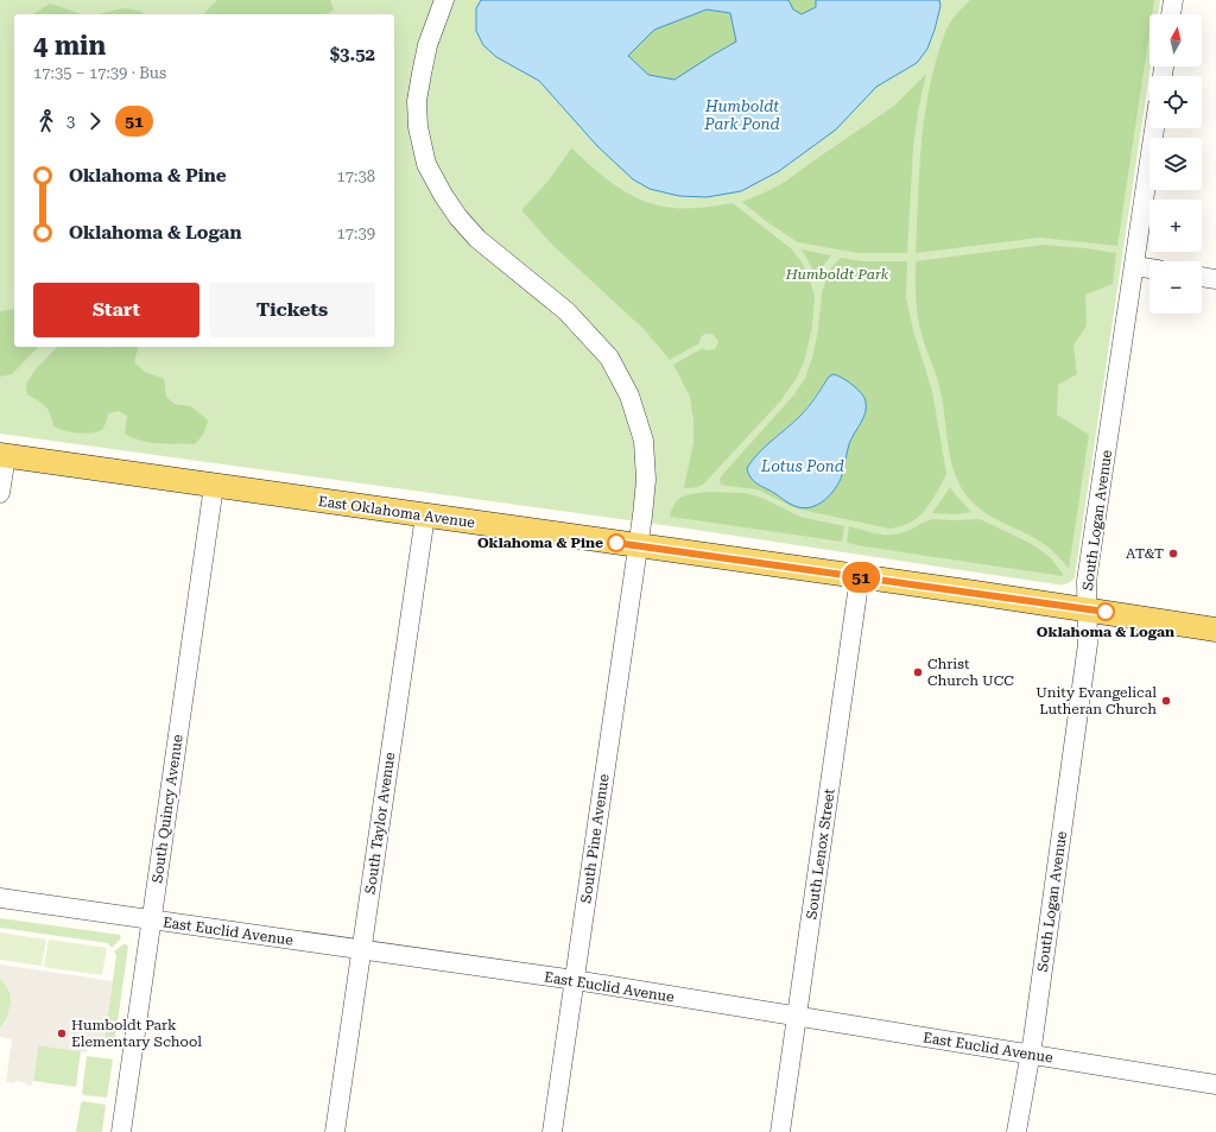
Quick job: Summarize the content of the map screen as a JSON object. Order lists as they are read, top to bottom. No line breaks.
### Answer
{"streets":{"main road":["East Oklahoma Avenue"],"street":["South Logan Avenue","South Quincy Avenue","South Taylor Avenue","South Pine Avenue","South Lenox Street","East Euclid Avenue"]},"crossings":[["East Oklahoma Avenue","South Logan Avenue"],["East Oklahoma Avenue","South Quincy Avenue"],["East Oklahoma Avenue","South Taylor Avenue"],["East Oklahoma Avenue","South Pine Avenue"],["East Oklahoma Avenue","South Lenox Street"],["South Logan Avenue","East Euclid Avenue"],["South Quincy Avenue","East Euclid Avenue"],["South Taylor Avenue","East Euclid Avenue"],["South Pine Avenue","East Euclid Avenue"],["South Lenox Street","East Euclid Avenue"]],"water":["Humboldt Park Pond","Lotus Pond"],"parks":["Humboldt Park"],"places":["Oklahoma & Pine","AT&T","Oklahoma & Logan","Christ Church UCC","Unity Evangelical Lutheran Church","Humboldt Park Elementary School"],"lines":["bus line 51"],"north":"top","page":{"on_map":"51","map_buttons":["+","−"],"heading":["4 min","17:35 – 17:39 · Bus","$3.52"],"legs":["3","51"],"list":[{"name":"Oklahoma & Pine","value":"17:38"},{"name":"Oklahoma & Logan","value":"17:39"}],"buttons":["Start","Tickets"]}}
